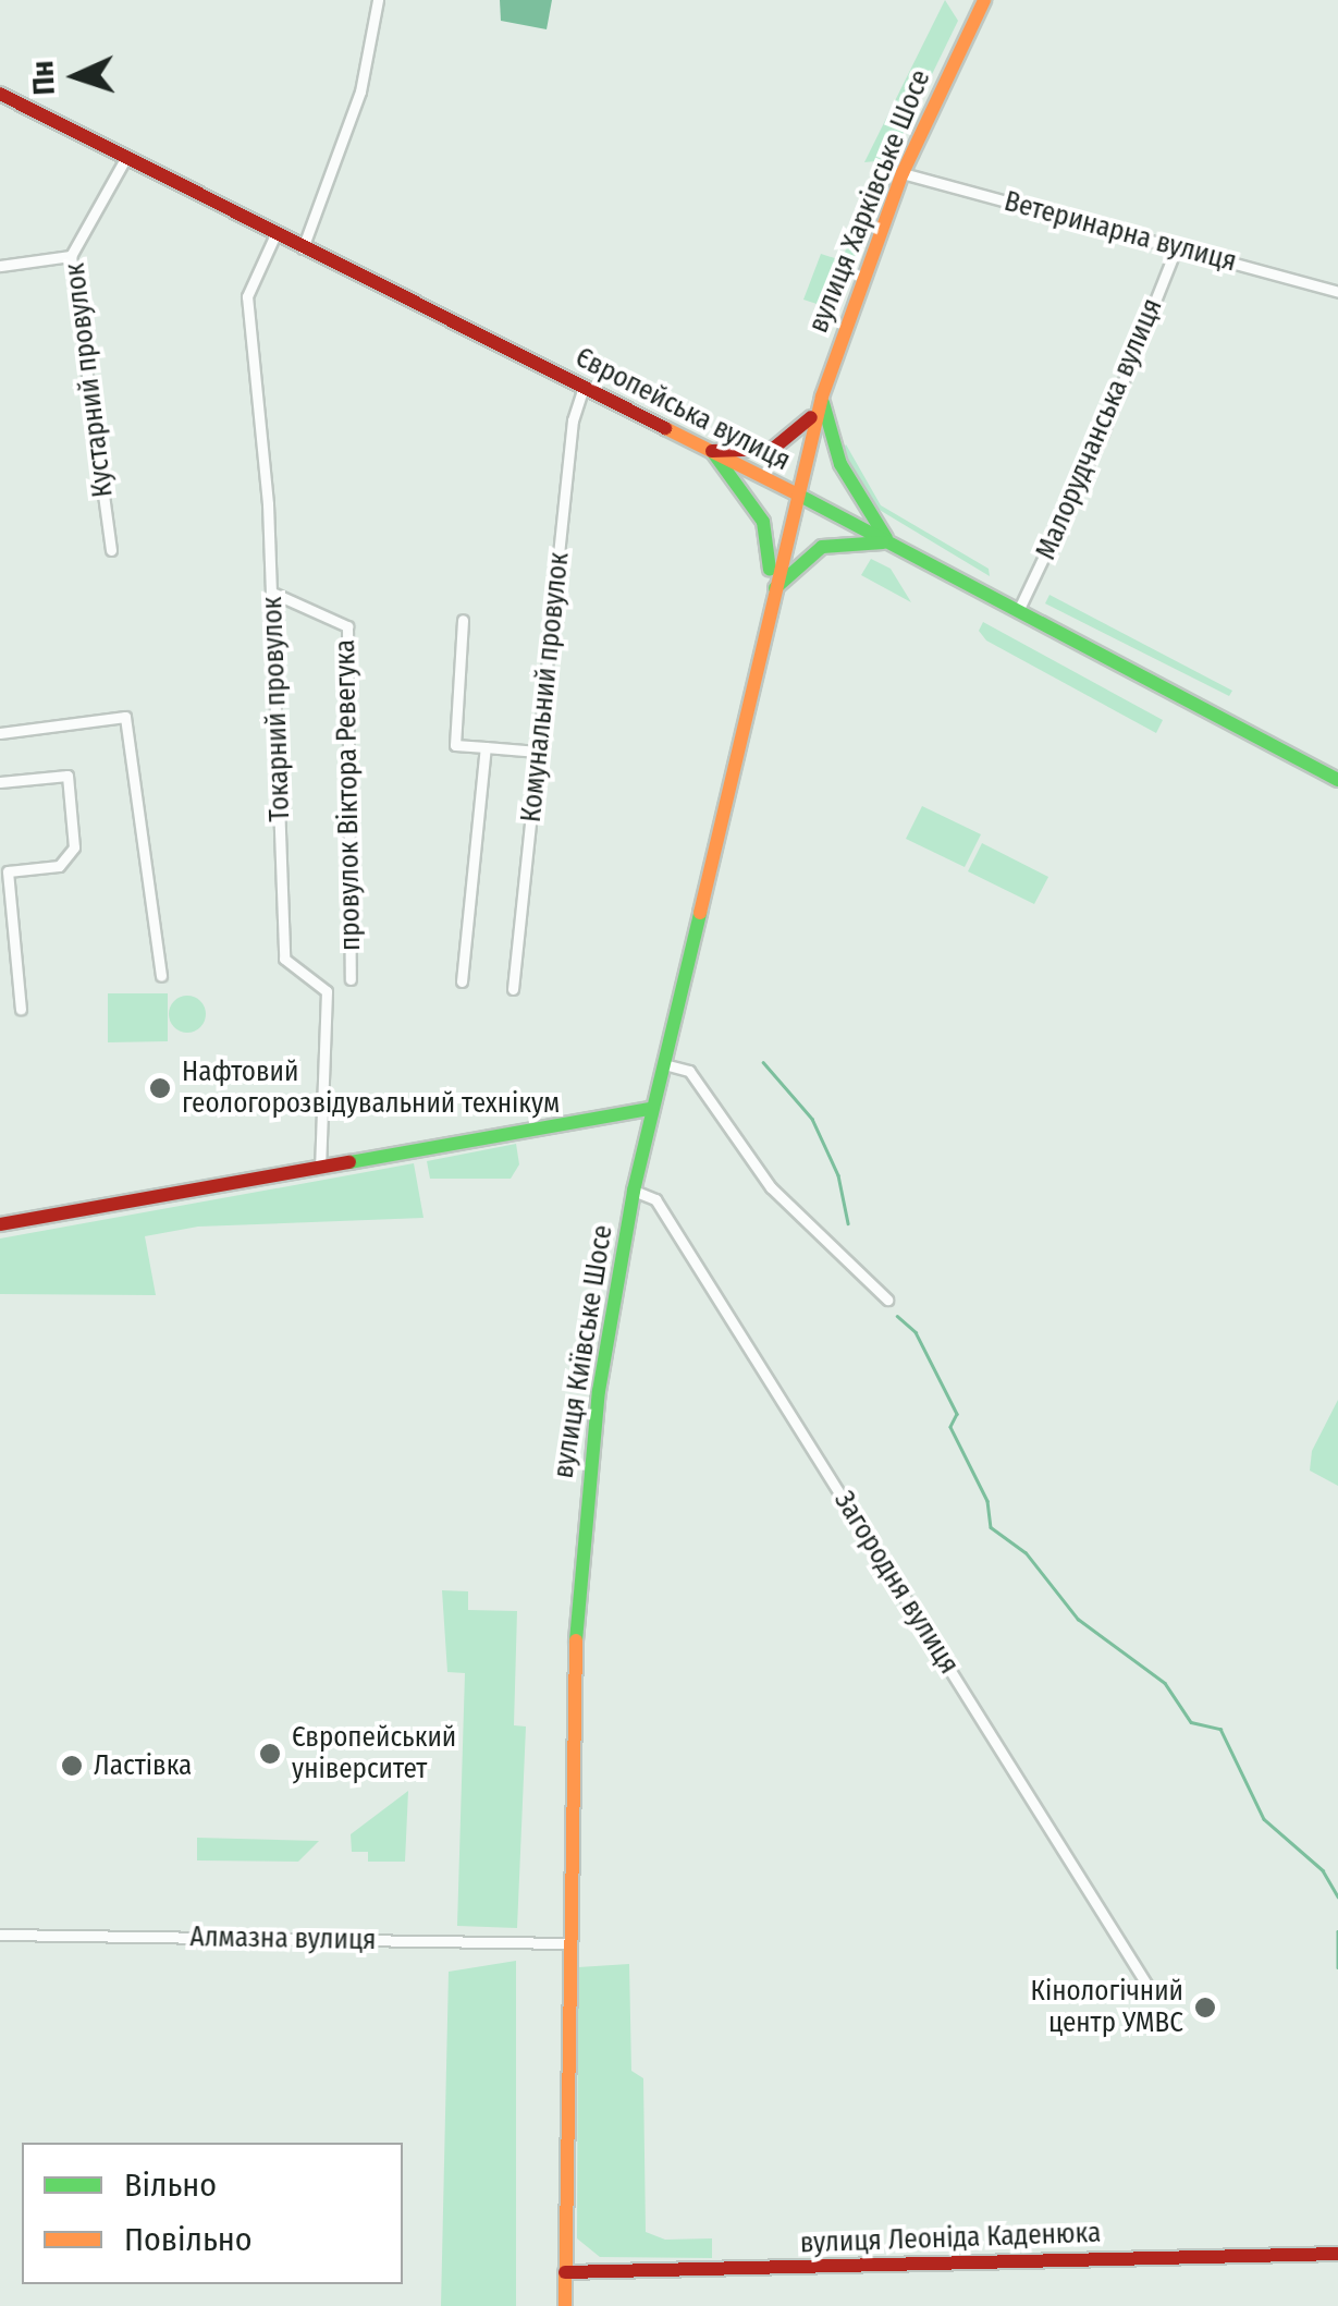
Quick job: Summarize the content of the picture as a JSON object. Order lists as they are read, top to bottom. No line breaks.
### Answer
{"streets":{"main road":["вулиця Харківське Шосе","Європейська вулиця","вулиця Київське Шосе","вулиця Леоніда Каденюка"],"street":["Ветеринарна вулиця","Кустарний провулок","Малорудчанська вулиця","Комунальний провулок","Токарний провулок","провулок Віктора Ревегука","Загородня вулиця","Алмазна вулиця"]},"crossings":[["вулиця Харківське Шосе","Ветеринарна вулиця"],["вулиця Харківське Шосе","вулиця Київське Шосе"],["Ветеринарна вулиця","Малорудчанська вулиця"],["Кустарний провулок","Європейська вулиця"],["Європейська вулиця","Малорудчанська вулиця"],["Європейська вулиця","Комунальний провулок"],["Європейська вулиця","Токарний провулок"],["Європейська вулиця","вулиця Київське Шосе"],["Токарний провулок","провулок Віктора Ревегука"],["вулиця Київське Шосе","Загородня вулиця"],["вулиця Київське Шосе","Алмазна вулиця"],["вулиця Київське Шосе","вулиця Леоніда Каденюка"]],"places":["Нафтовий геологорозвідувальний технікум","Європейський університет","Ластівка","Кінологічний центр УМВС"],"legend":["Вільно","Повільно"],"north":"left"}
